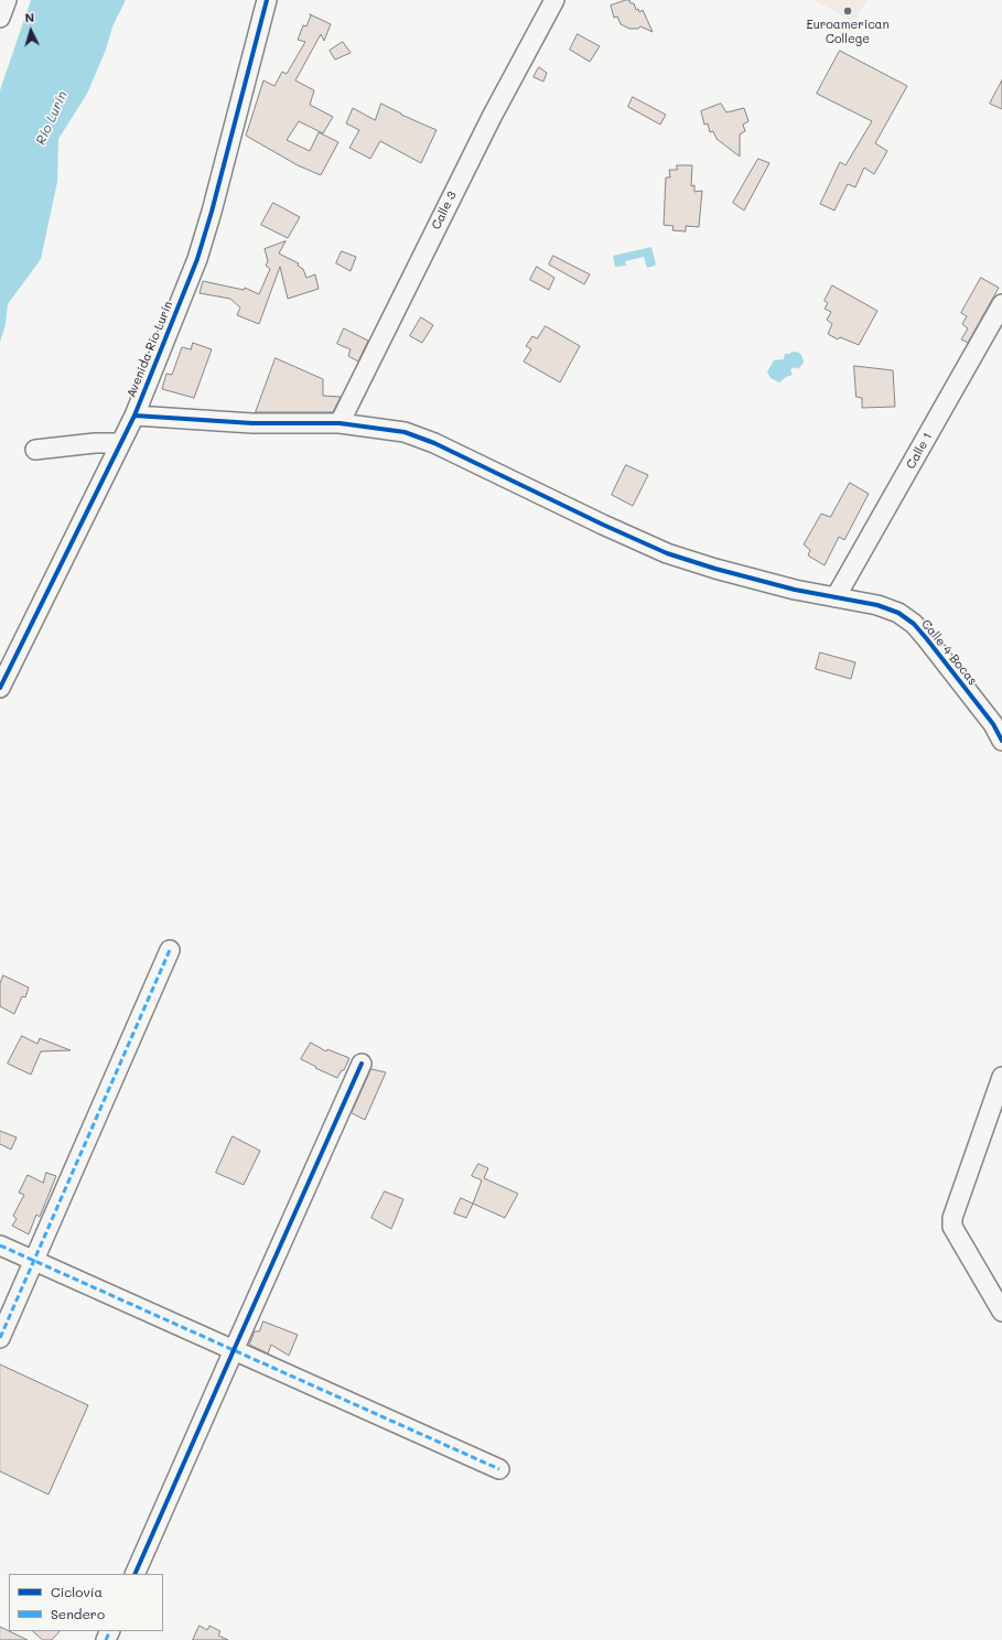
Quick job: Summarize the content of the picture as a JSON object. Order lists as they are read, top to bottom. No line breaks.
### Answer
{"streets":{"street":["Calle 3","Avenida Río Lurín","Calle 1","Calle 4 Bocas"]},"crossings":[["Calle 3","Calle 4 Bocas"],["Avenida Río Lurín","Calle 4 Bocas"],["Calle 1","Calle 4 Bocas"]],"water":["Río Lurín"],"places":["Euroamerican College"],"legend":["Ciclovía","Sendero"],"north":"top"}
